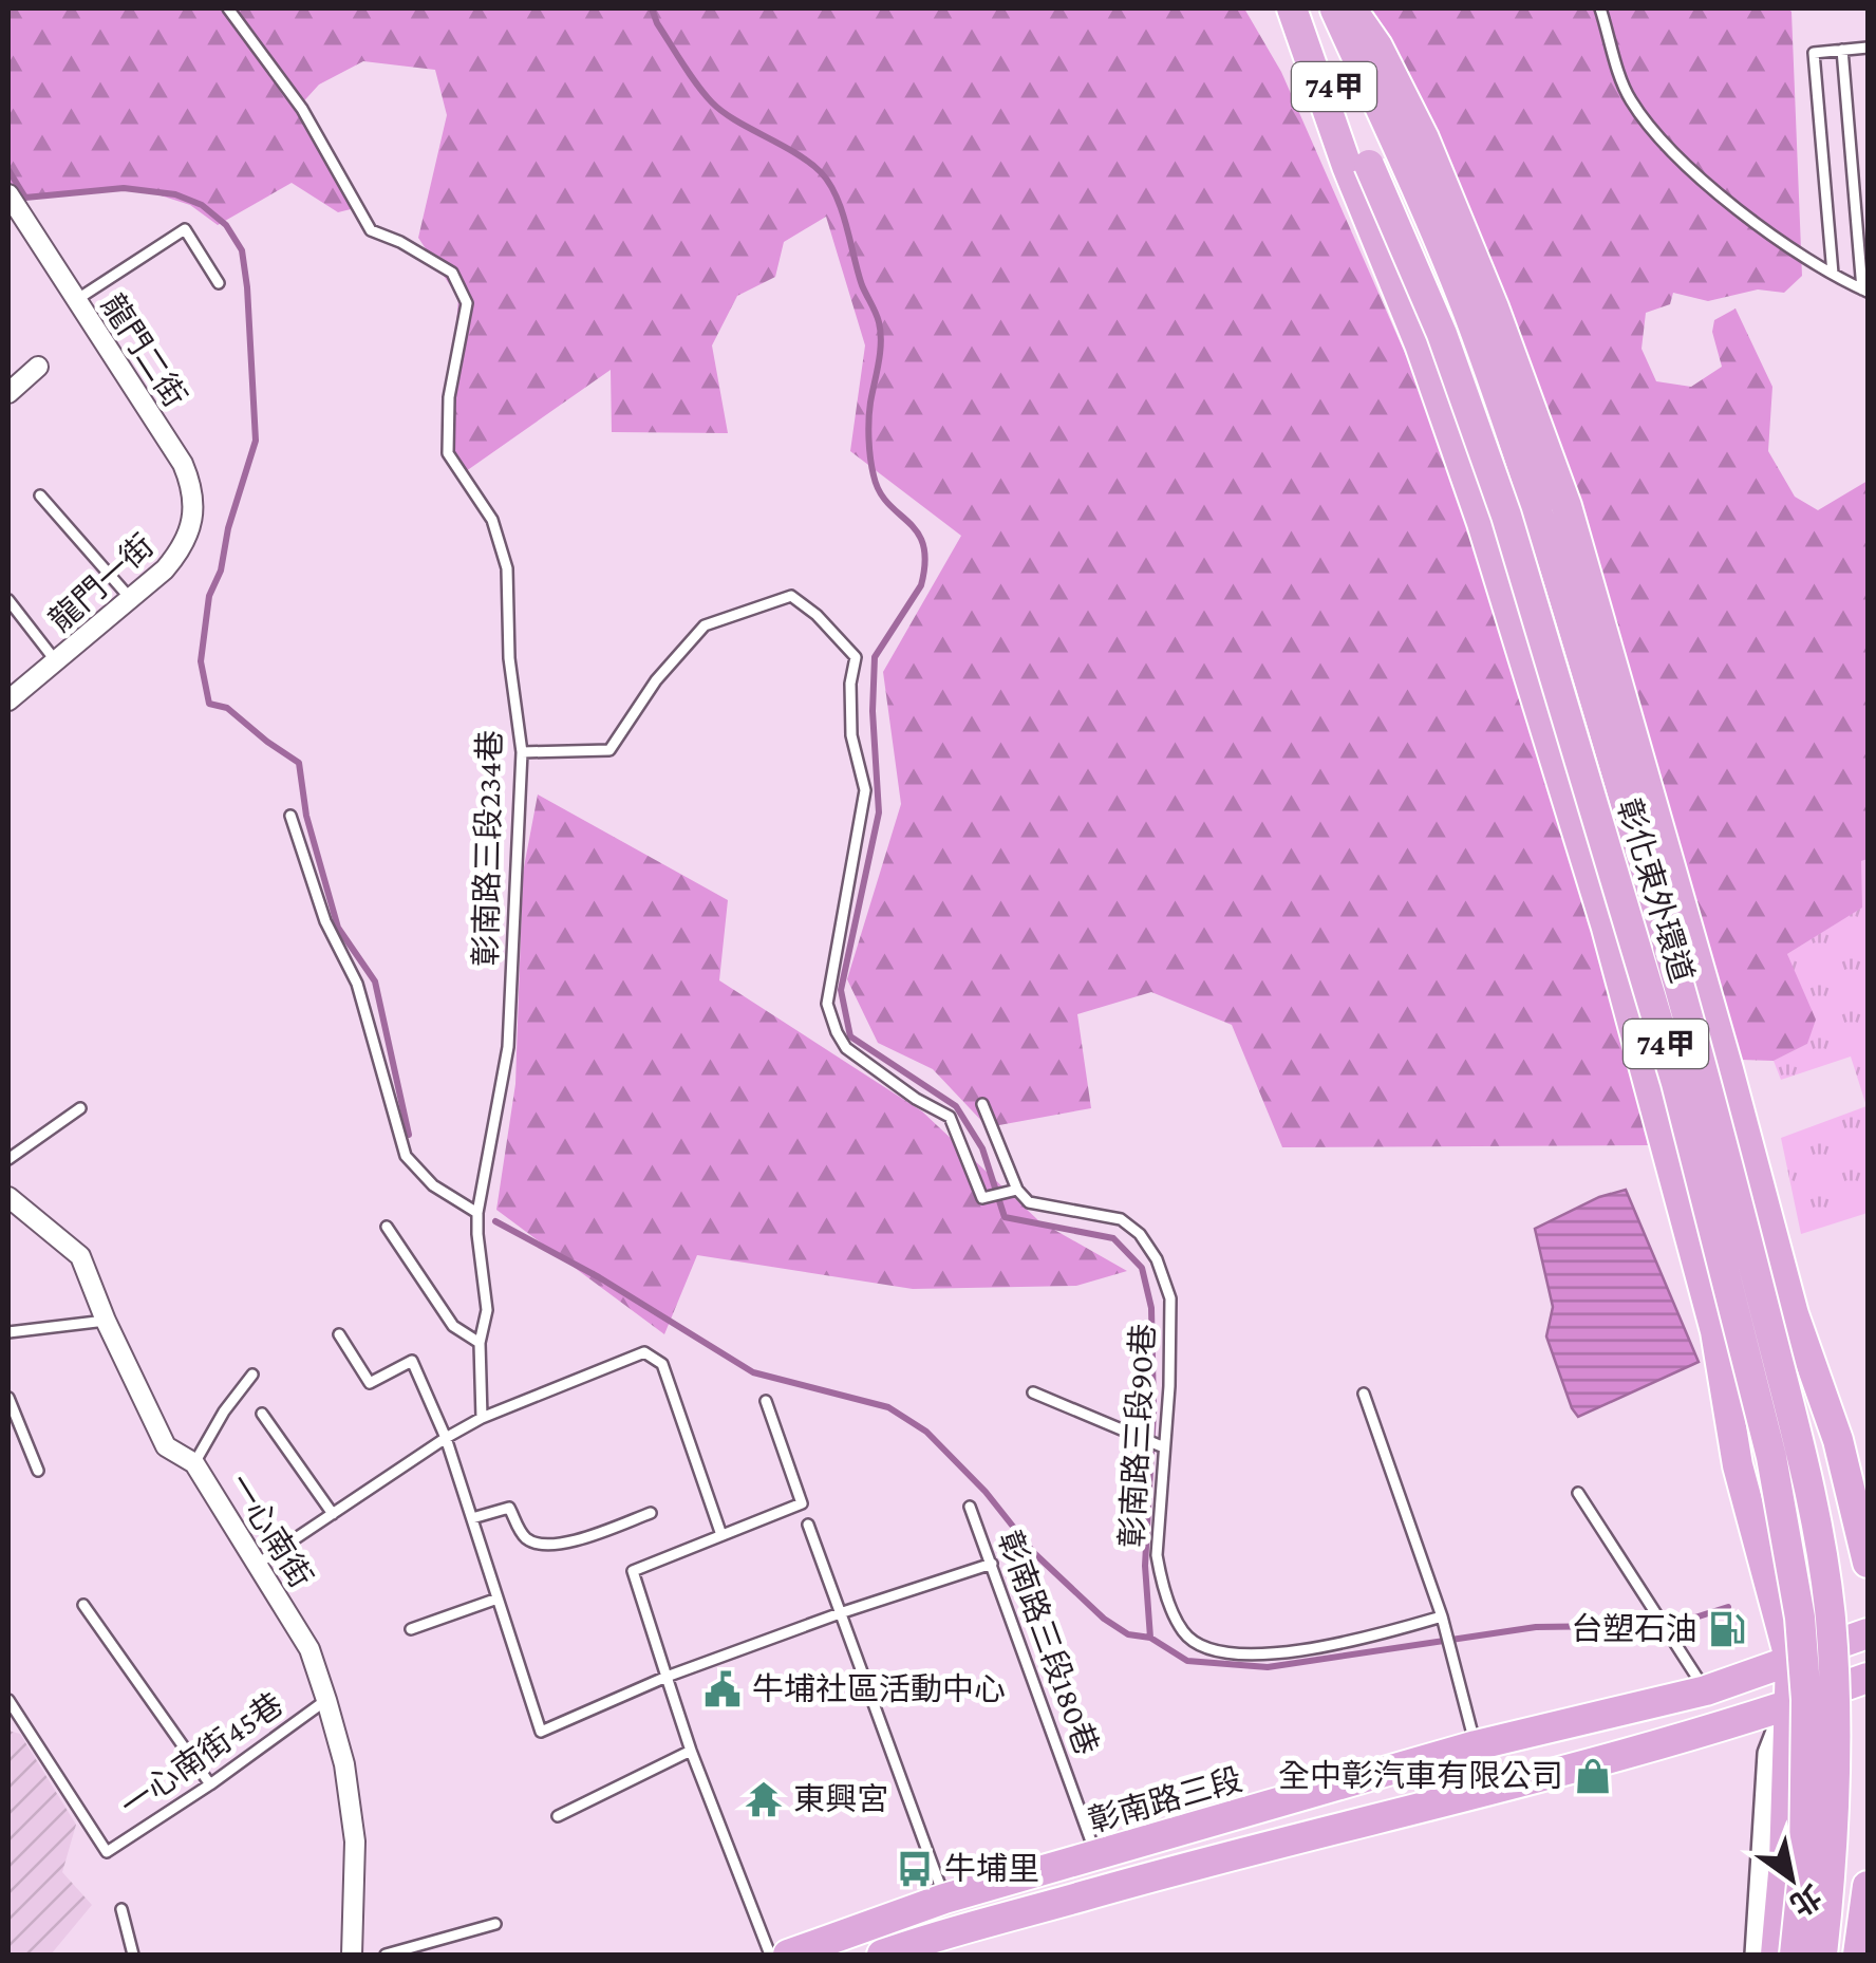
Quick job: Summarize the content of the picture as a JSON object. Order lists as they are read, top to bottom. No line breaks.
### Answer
{"streets":{"main road":["74甲","彰化東外環道","彰南路三段"],"street":["龍門二街","龍門一街","一心南街"],"lane":["彰南路三段234巷","彰南路三段90巷","彰南路三段180巷","一心南街45巷"]},"crossings":[["74甲","彰化東外環道"],["74甲","彰南路三段"],["龍門二街","龍門一街"],["彰南路三段234巷","彰南路三段90巷"],["一心南街","一心南街45巷"],["彰南路三段180巷","彰南路三段"]],"places":{"fuel station":["台塑石油"],"public building":["牛埔社區活動中心"],"shop":["全中彰汽車有限公司"],"temple":["東興宮"],"bus stop":["牛埔里"]},"north":"bottom right"}
